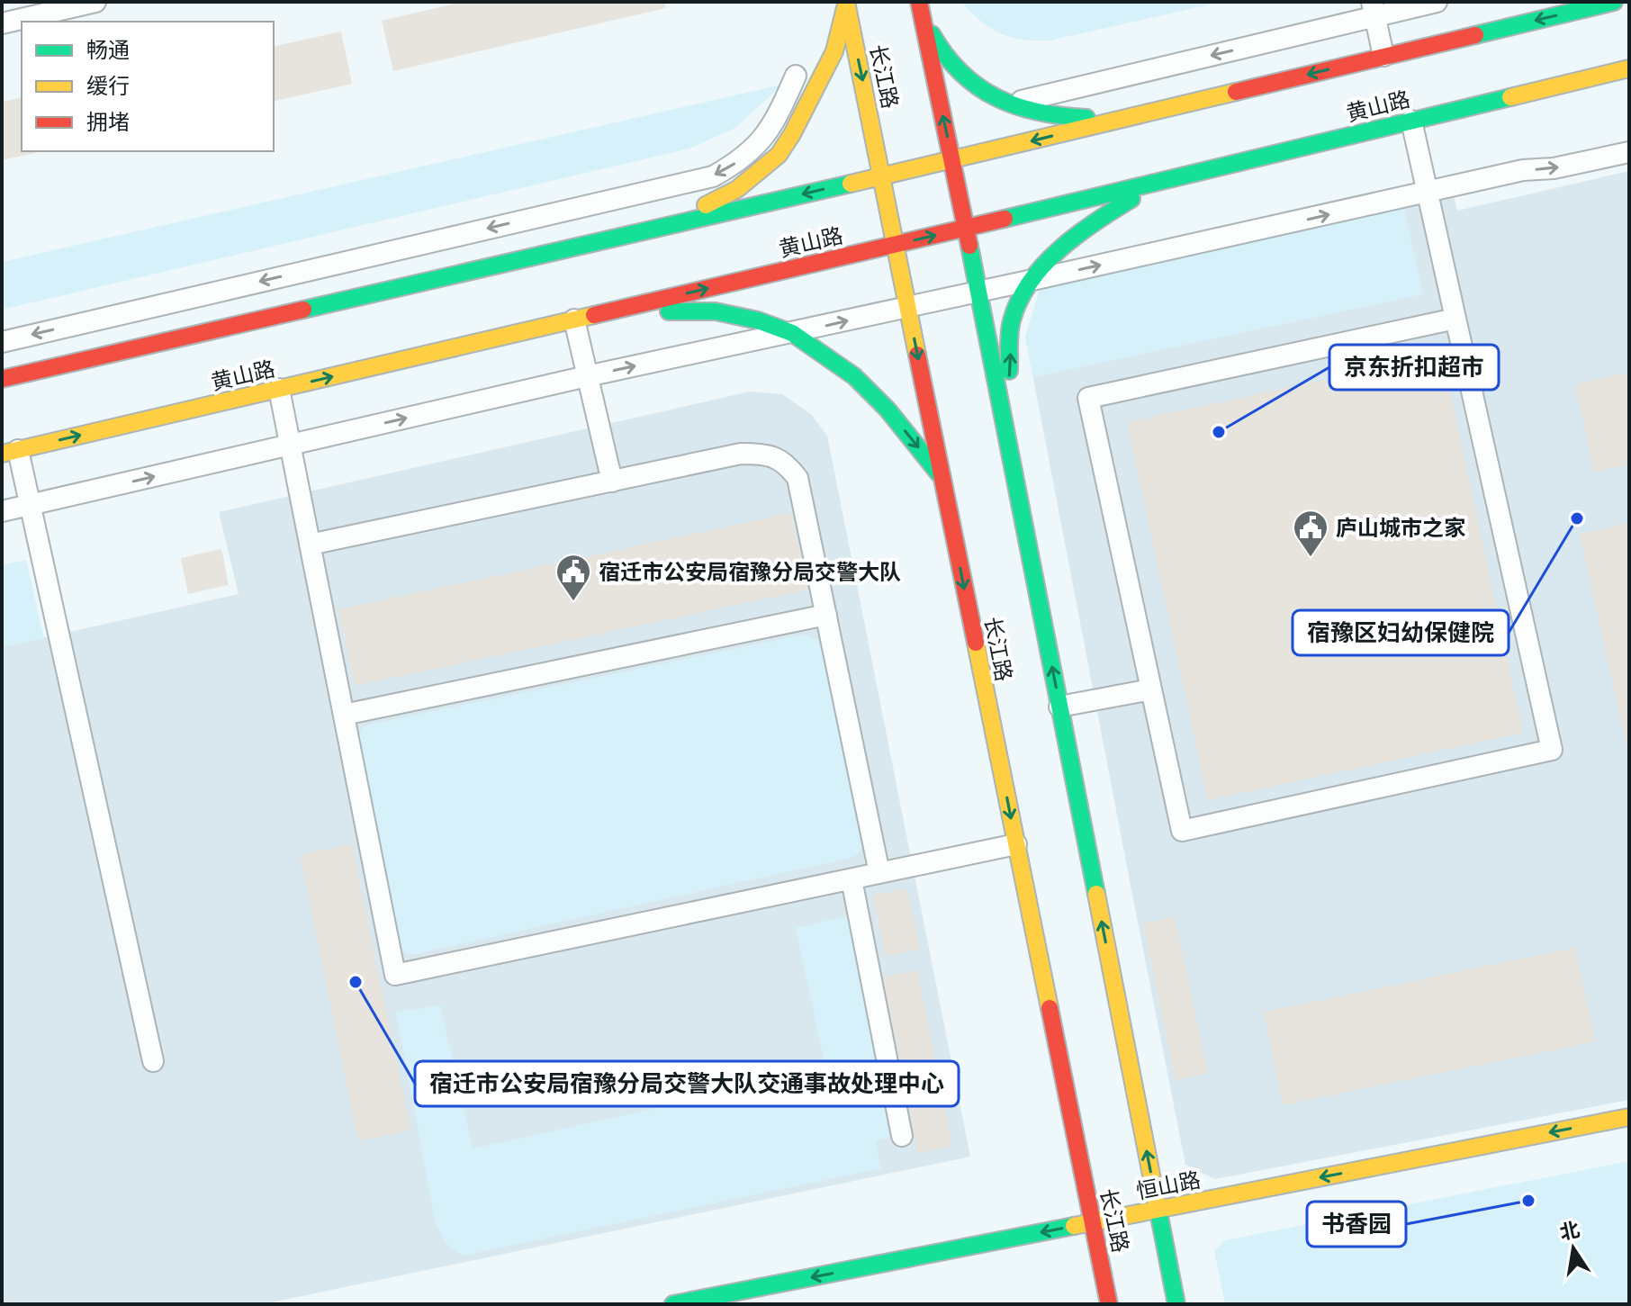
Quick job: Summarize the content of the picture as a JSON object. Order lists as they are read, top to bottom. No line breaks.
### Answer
{"streets":{"street":["长江路","黄山路","恒山路"]},"crossings":[["长江路","黄山路"],["长江路","恒山路"]],"one_way":["恒山路"],"places":{"other":["京东折扣超市","宿豫区妇幼保健院","宿迁市公安局宿豫分局交警大队交通事故处理中心","书香园"],"public building":["庐山城市之家","宿迁市公安局宿豫分局交警大队"]},"legend":["畅通","缓行","拥堵"],"north":"top"}
